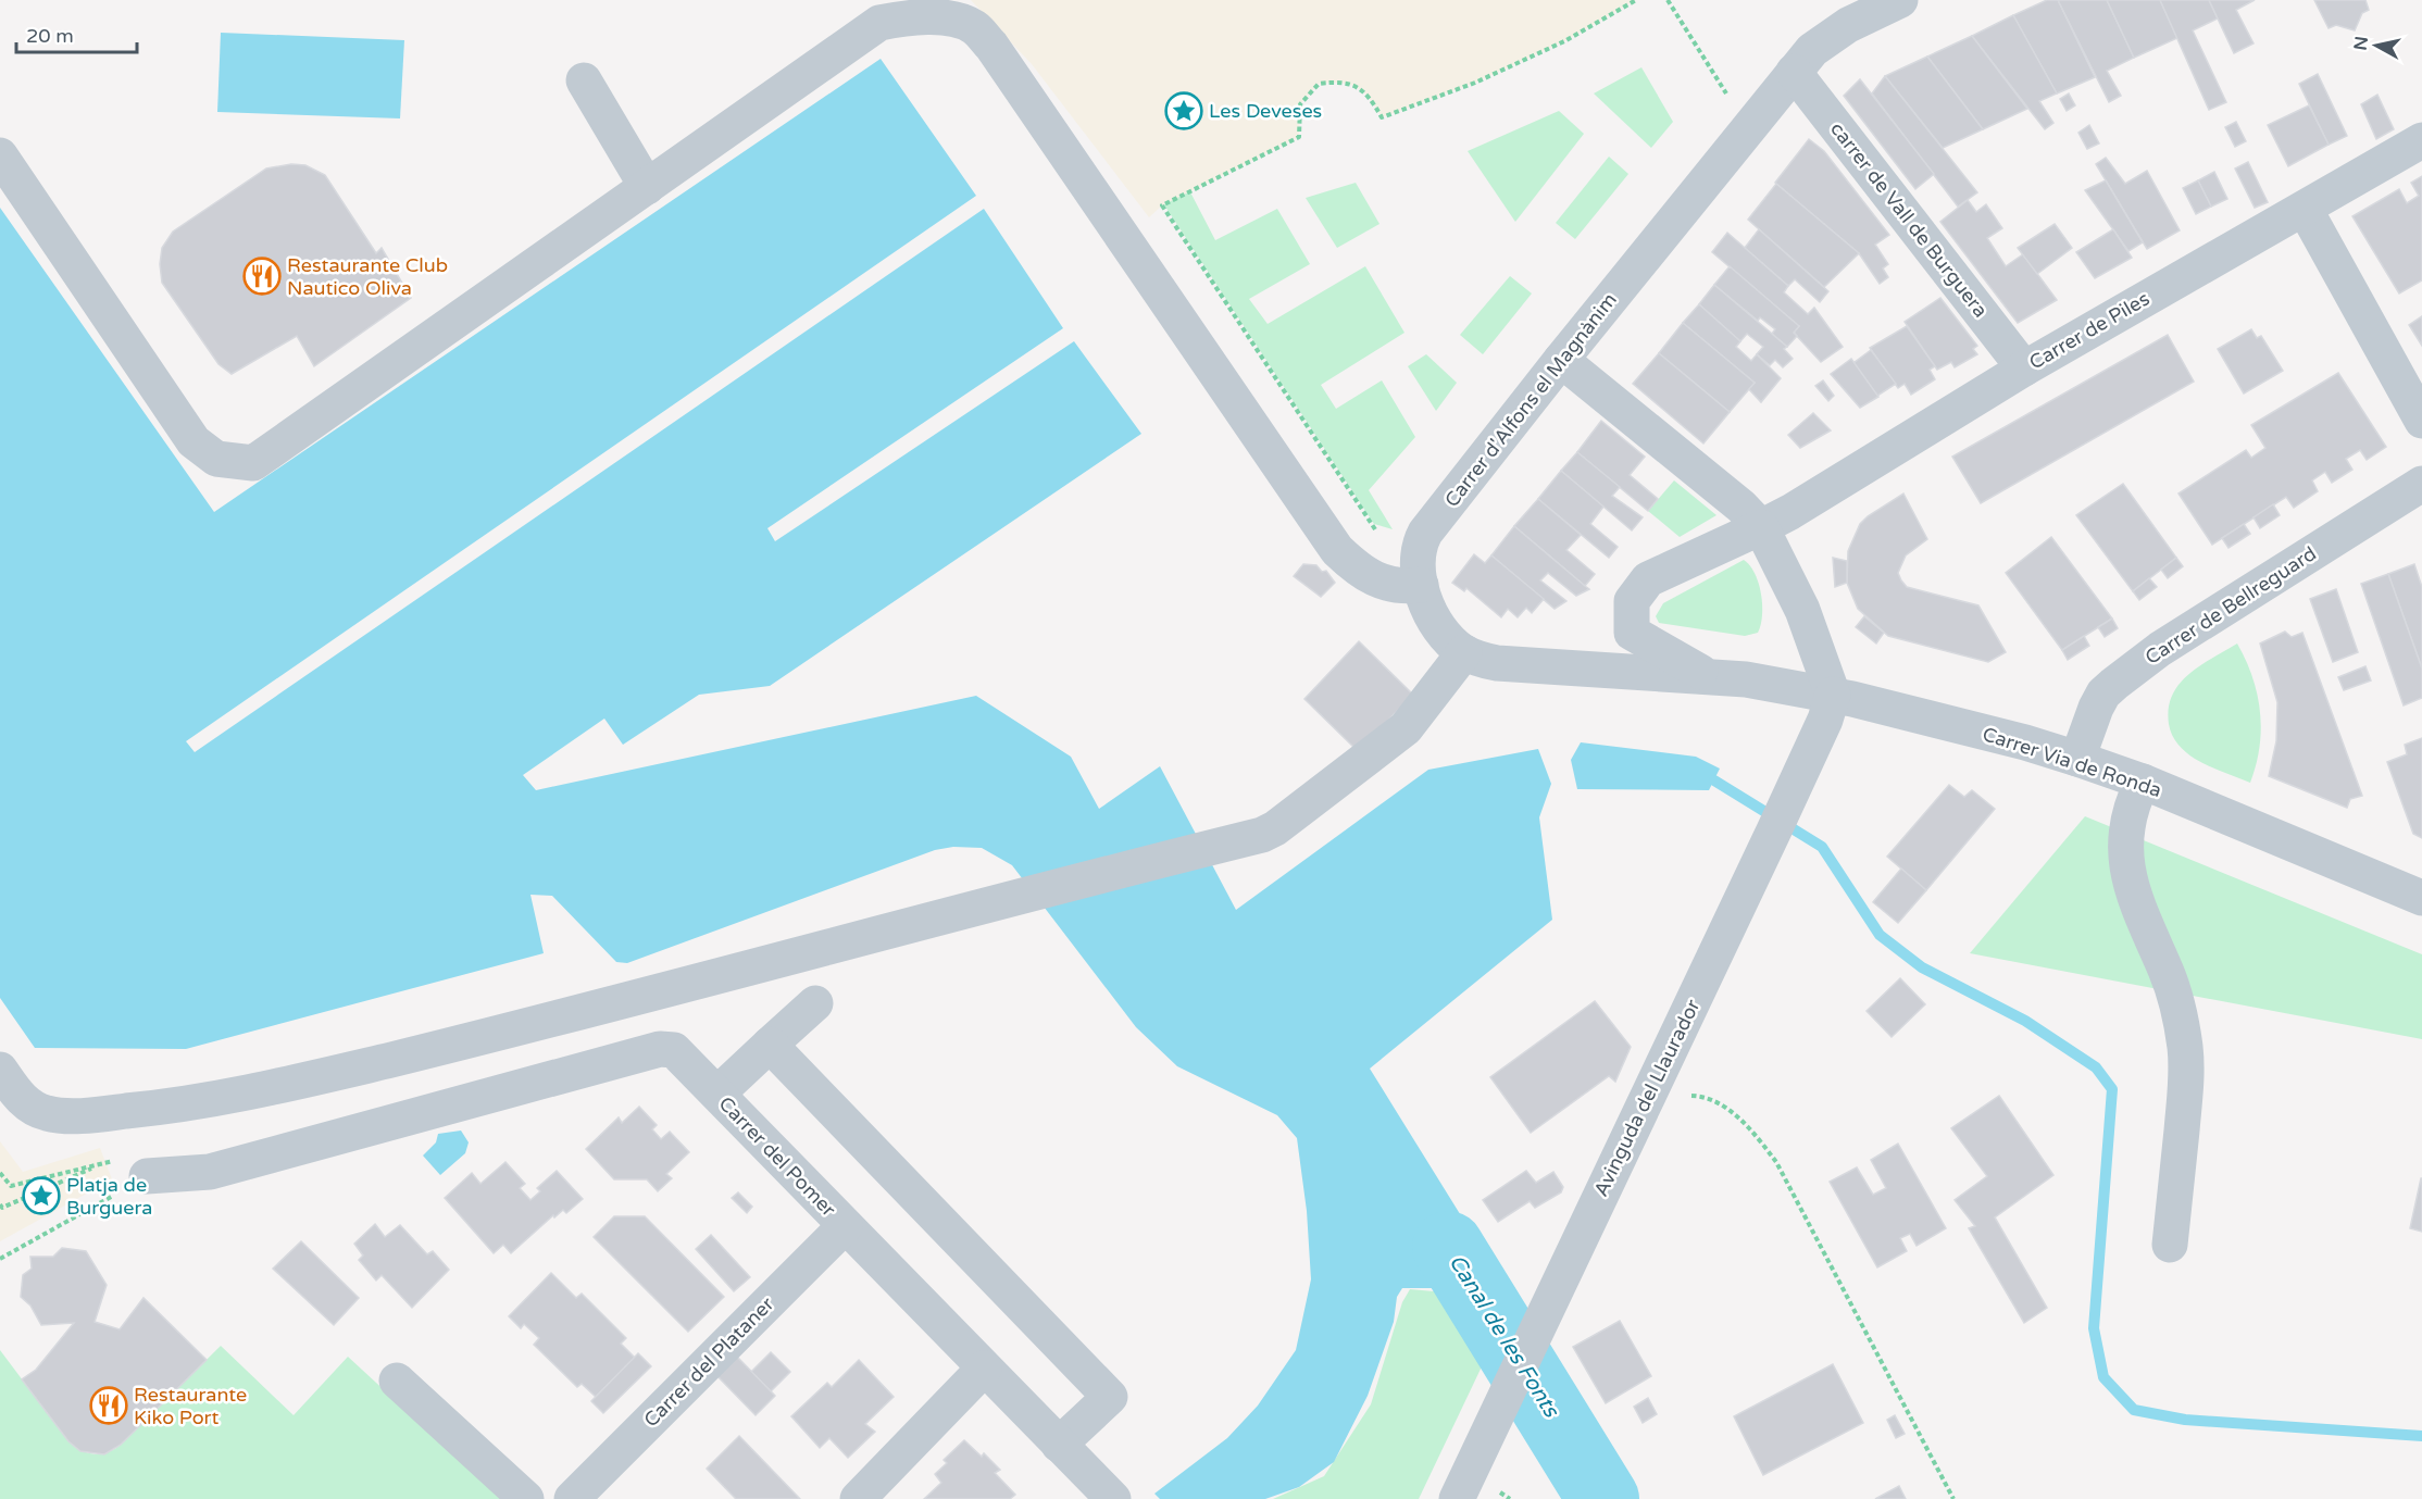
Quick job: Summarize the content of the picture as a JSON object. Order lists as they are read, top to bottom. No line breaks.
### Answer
{"streets":{"street":["carrer de Vall de Burguera","Carrer de Piles","Carrer d'Alfons el Magnànim","Carrer de Bellreguard","Carrer Via de Ronda","Avinguda del Llaurador","Carrer del Pomer","Carrer del Plataner"]},"crossings":[["carrer de Vall de Burguera","Carrer de Piles"],["carrer de Vall de Burguera","Carrer d'Alfons el Magnànim"],["Carrer de Piles","Carrer d'Alfons el Magnànim"],["Carrer de Piles","Carrer Via de Ronda"],["Carrer d'Alfons el Magnànim","Carrer Via de Ronda"],["Carrer de Bellreguard","Carrer Via de Ronda"],["Carrer Via de Ronda","Avinguda del Llaurador"],["Carrer del Pomer","Carrer del Plataner"]],"water":["Canal de les Fonts"],"places":{"place":["Les Deveses","Platja de Burguera"],"restaurant":["Restaurante Club Nautico Oliva","Restaurante Kiko Port"]},"scale_bar":"20 m","north":"left"}
